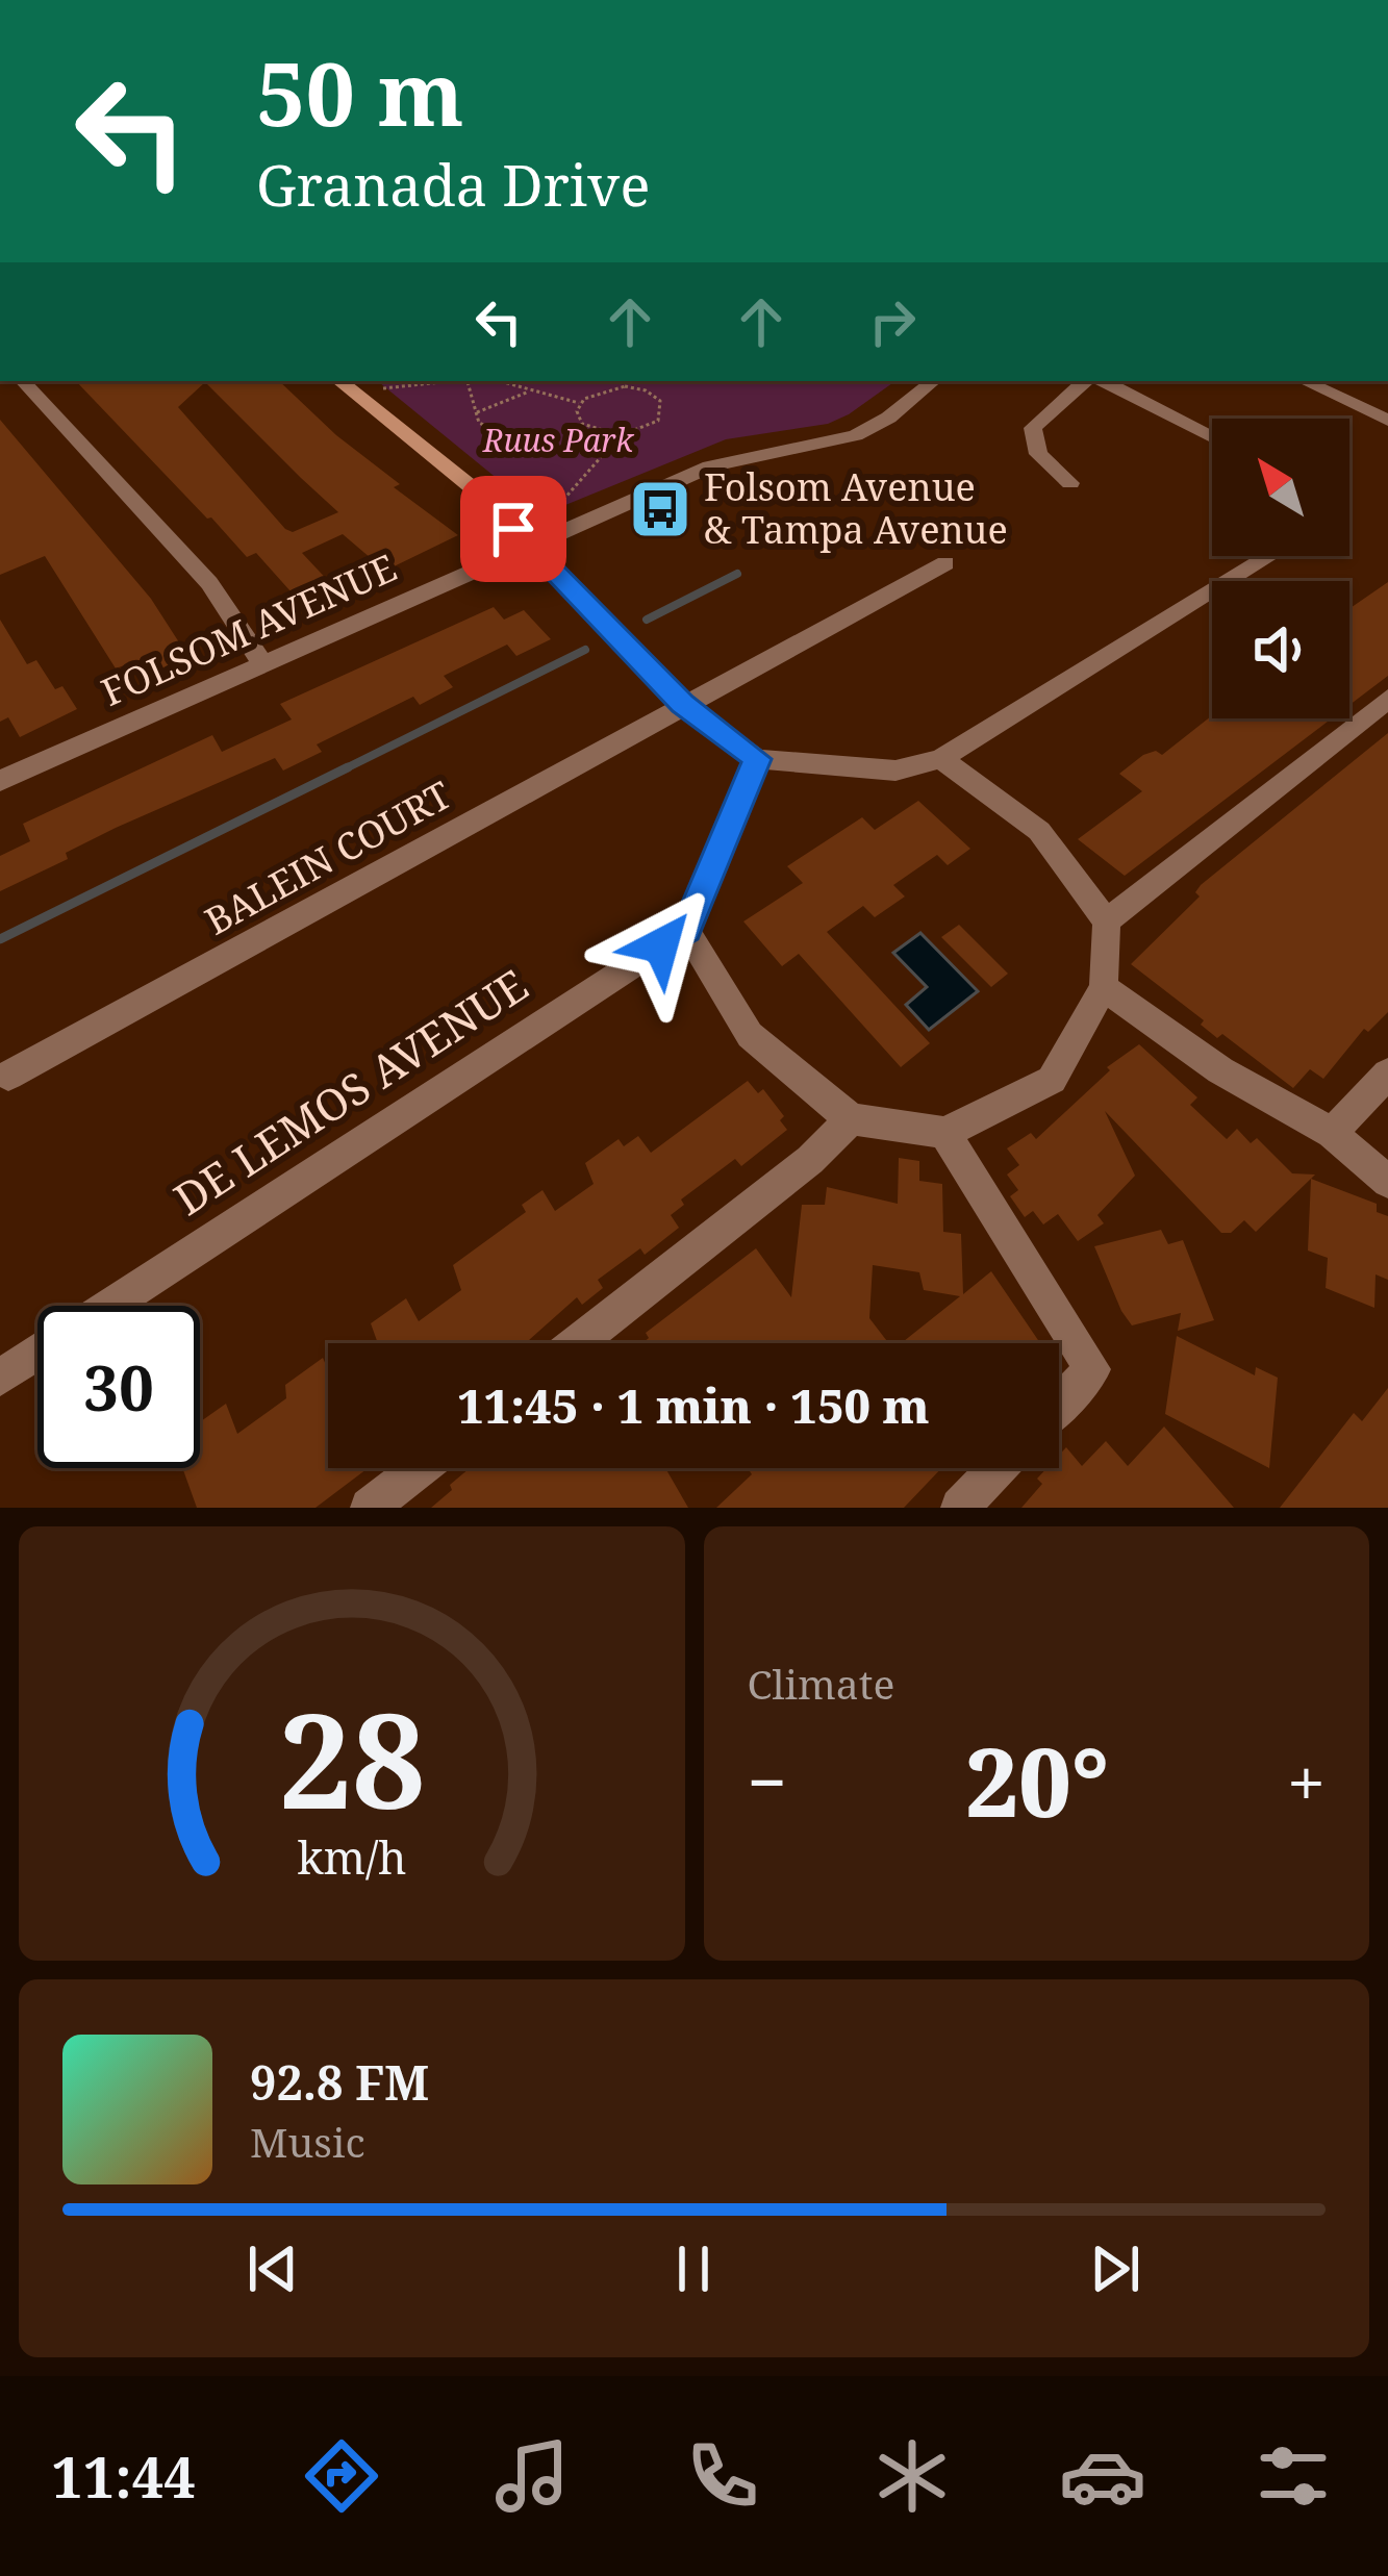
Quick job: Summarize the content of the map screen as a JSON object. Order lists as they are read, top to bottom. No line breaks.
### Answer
{"streets":{"street":["FOLSOM AVENUE","BALEIN COURT","DE LEMOS AVENUE"]},"parks":["Ruus Park"],"places":{"bus stop":["Folsom Avenue & Tampa Avenue"]},"north":"top left","page":{"turn":["50 m","Granada Drive"],"limit":"30","trip":"11:45 · 1 min · 150 m","tile":"Climate","heat":["−","20°","+"],"song":["92.8 FM","Music"],"tabs":"11:44","gauge":["28","km/h"]}}
